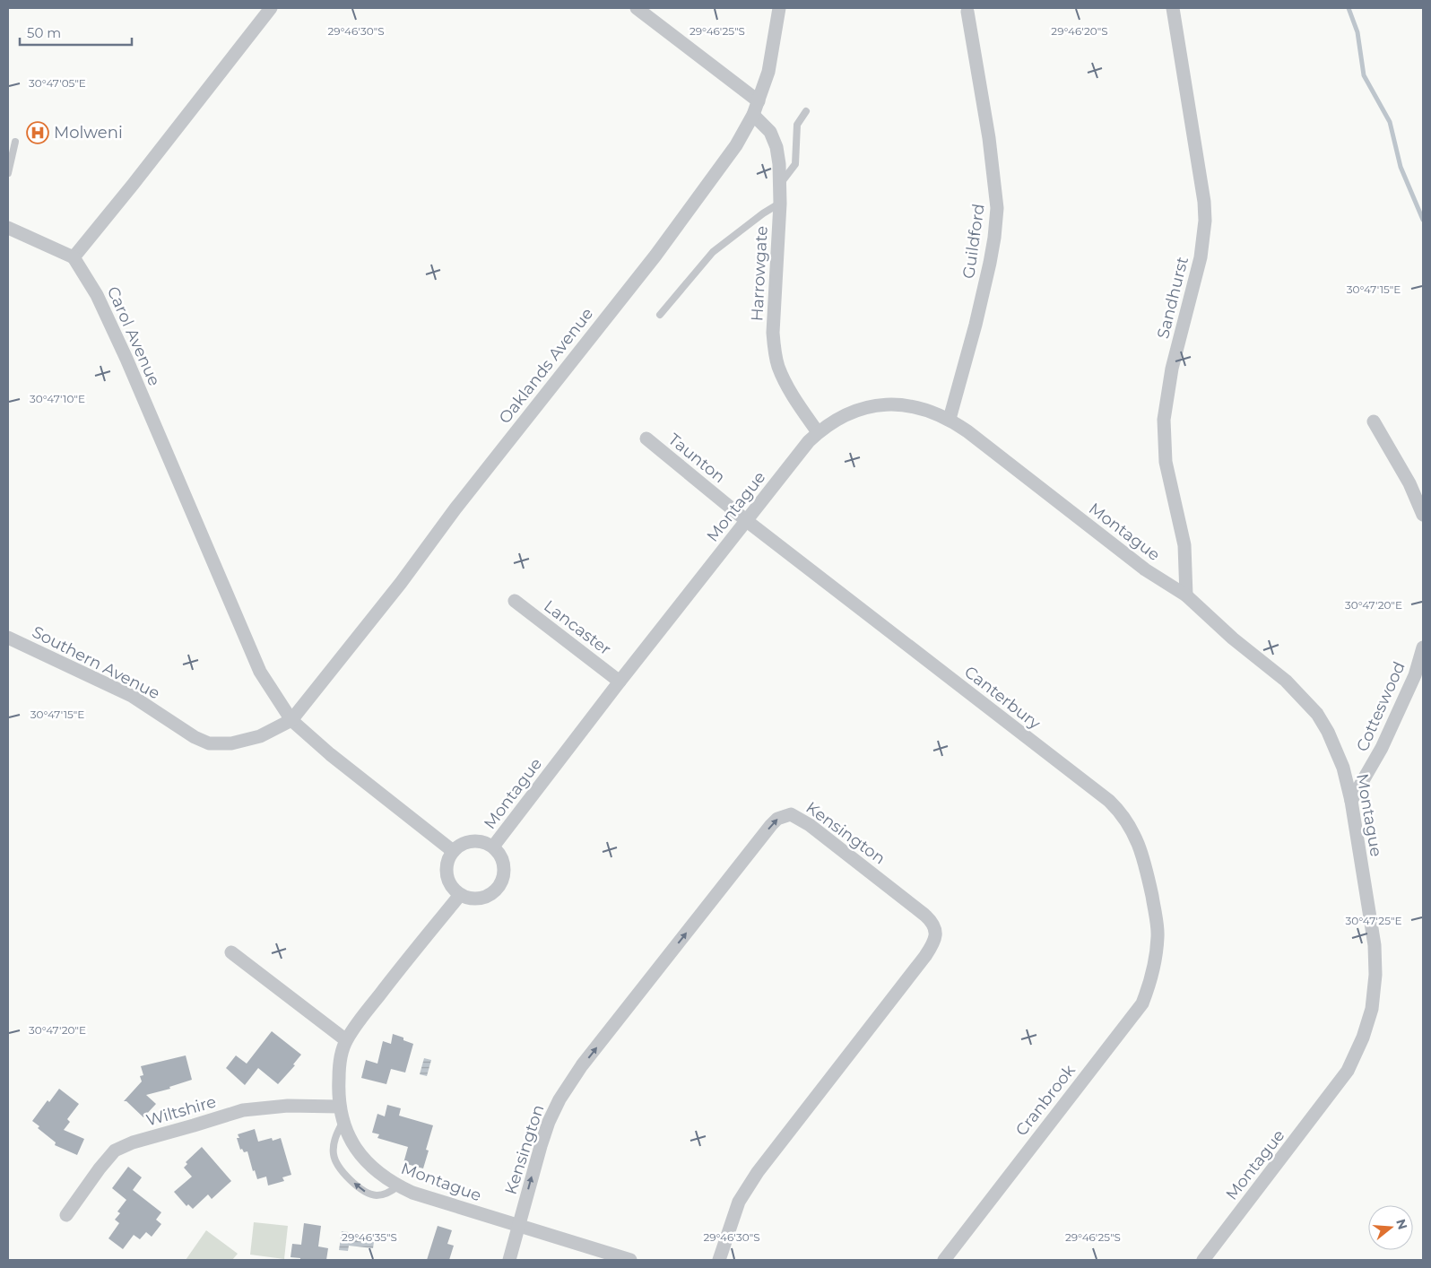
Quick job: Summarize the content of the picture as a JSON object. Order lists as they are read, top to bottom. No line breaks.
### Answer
{"streets":{"street":["Guildford","Harrowgate","Sandhurst","Carol Avenue","Oaklands Avenue","Taunton","Montague","Lancaster","Southern Avenue","Canterbury","Cotteswood","Kensington","Cranbrook","Wiltshire"]},"crossings":[["Guildford","Montague"],["Harrowgate","Oaklands Avenue"],["Harrowgate","Montague"],["Sandhurst","Montague"],["Carol Avenue","Oaklands Avenue"],["Carol Avenue","Montague"],["Carol Avenue","Southern Avenue"],["Oaklands Avenue","Southern Avenue"],["Taunton","Montague"],["Taunton","Canterbury"],["Montague","Lancaster"],["Montague","Canterbury"],["Montague","Cotteswood"],["Montague","Kensington"],["Montague","Wiltshire"],["Canterbury","Cranbrook"]],"places":{"hospital":["Molweni"]},"scale_bar":"50 m","north":"right","coordinates":["29°46'30\"S","29°46'25\"S","29°46'20\"S","30°47'05\"E","30°47'15\"E","30°47'10\"E","30°47'20\"E","30°47'25\"E","29°46'35\"S"]}
